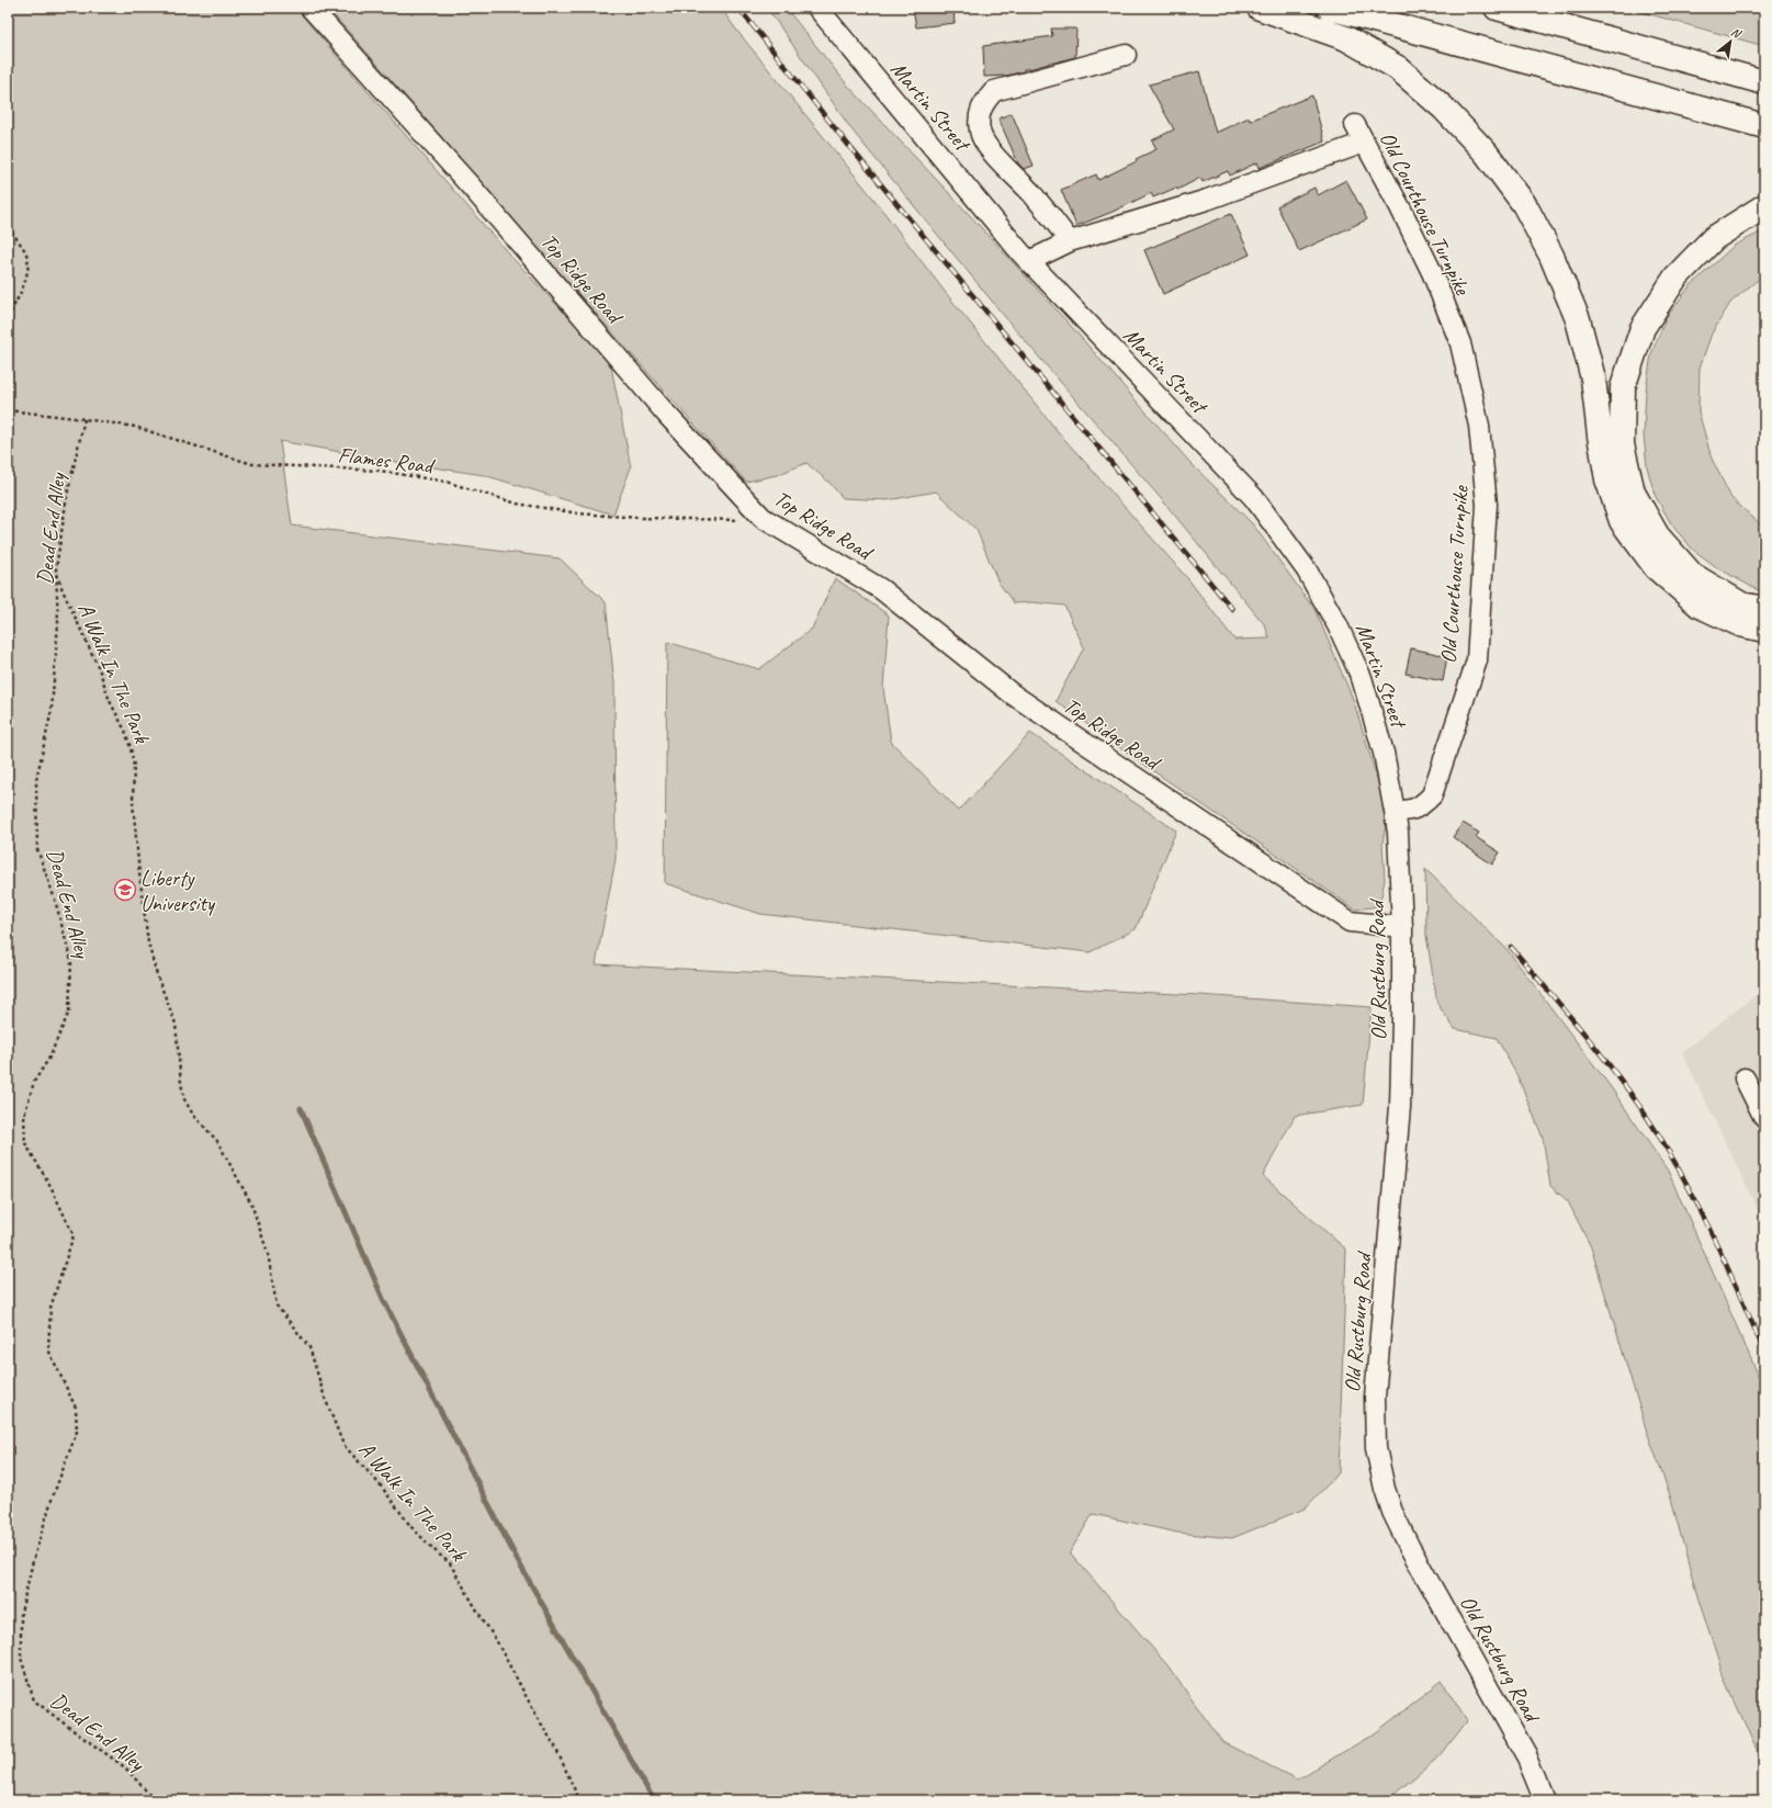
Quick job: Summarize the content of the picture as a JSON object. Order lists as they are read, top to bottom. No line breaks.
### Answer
{"streets":{"street":["Martin Street","Old Courthouse Turnpike","Top Ridge Road","Old Rustburg Road"],"path":["Flames Road","Dead End Alley","A Walk In The Park"]},"crossings":[["Martin Street","Old Courthouse Turnpike"],["Martin Street","Old Rustburg Road"],["Old Courthouse Turnpike","Old Rustburg Road"],["Top Ridge Road","Flames Road"],["Top Ridge Road","Old Rustburg Road"],["Flames Road","Dead End Alley"],["Dead End Alley","A Walk In The Park"]],"places":{"school or university":["Liberty University"]},"north":"top right"}
